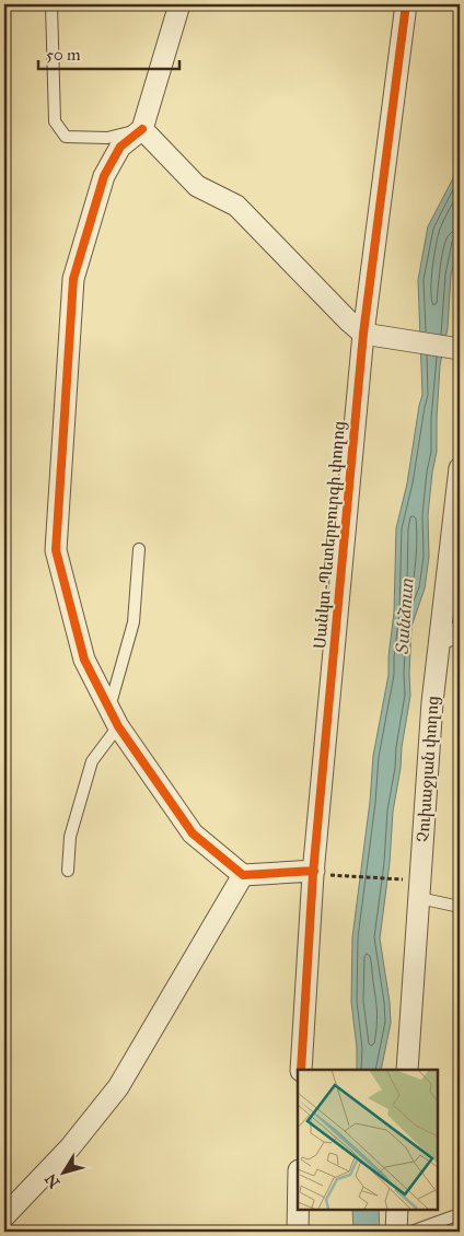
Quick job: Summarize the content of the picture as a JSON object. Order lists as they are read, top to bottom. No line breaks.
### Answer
{"streets":{"street":["Սանկտ-Պետերբուրգի փողոց","Չուխաջյան փողոց"]},"water":["Տանձուտ"],"scale_bar":"50 m","north":"bottom left"}
